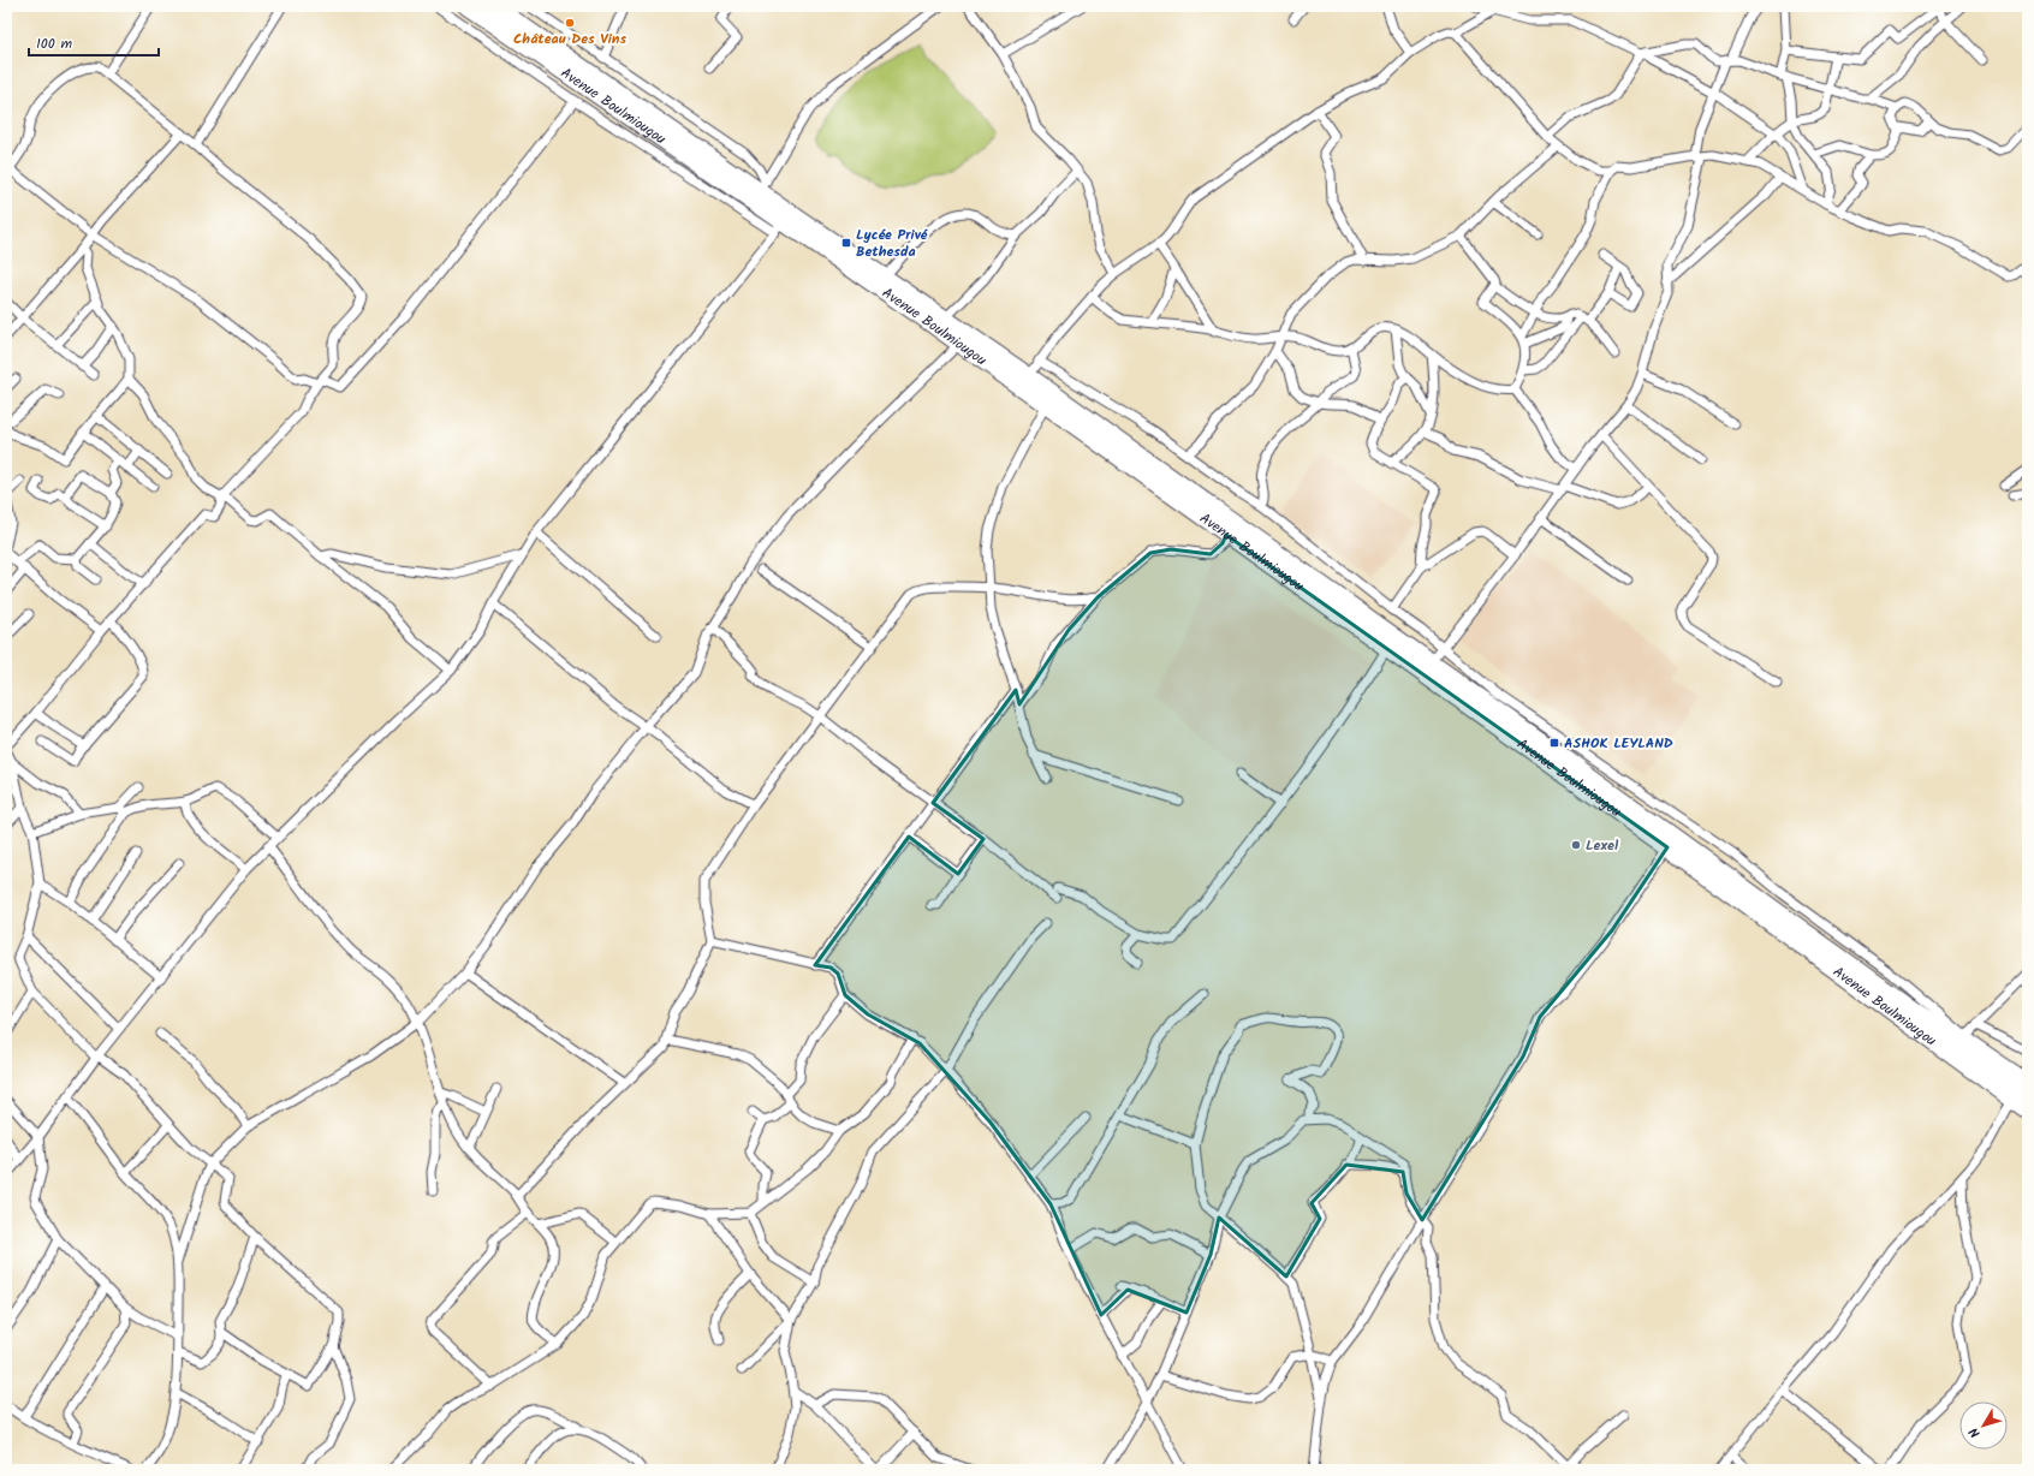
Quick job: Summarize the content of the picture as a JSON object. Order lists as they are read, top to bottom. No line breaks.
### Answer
{"streets":{"highway":["Avenue Boulmiougou"]},"places":{"other":["Château Des Vins","Lexel"],"transit":["Lycée Privé Bethesda","ASHOK LEYLAND"]},"scale_bar":"100 m","north":"bottom left"}
